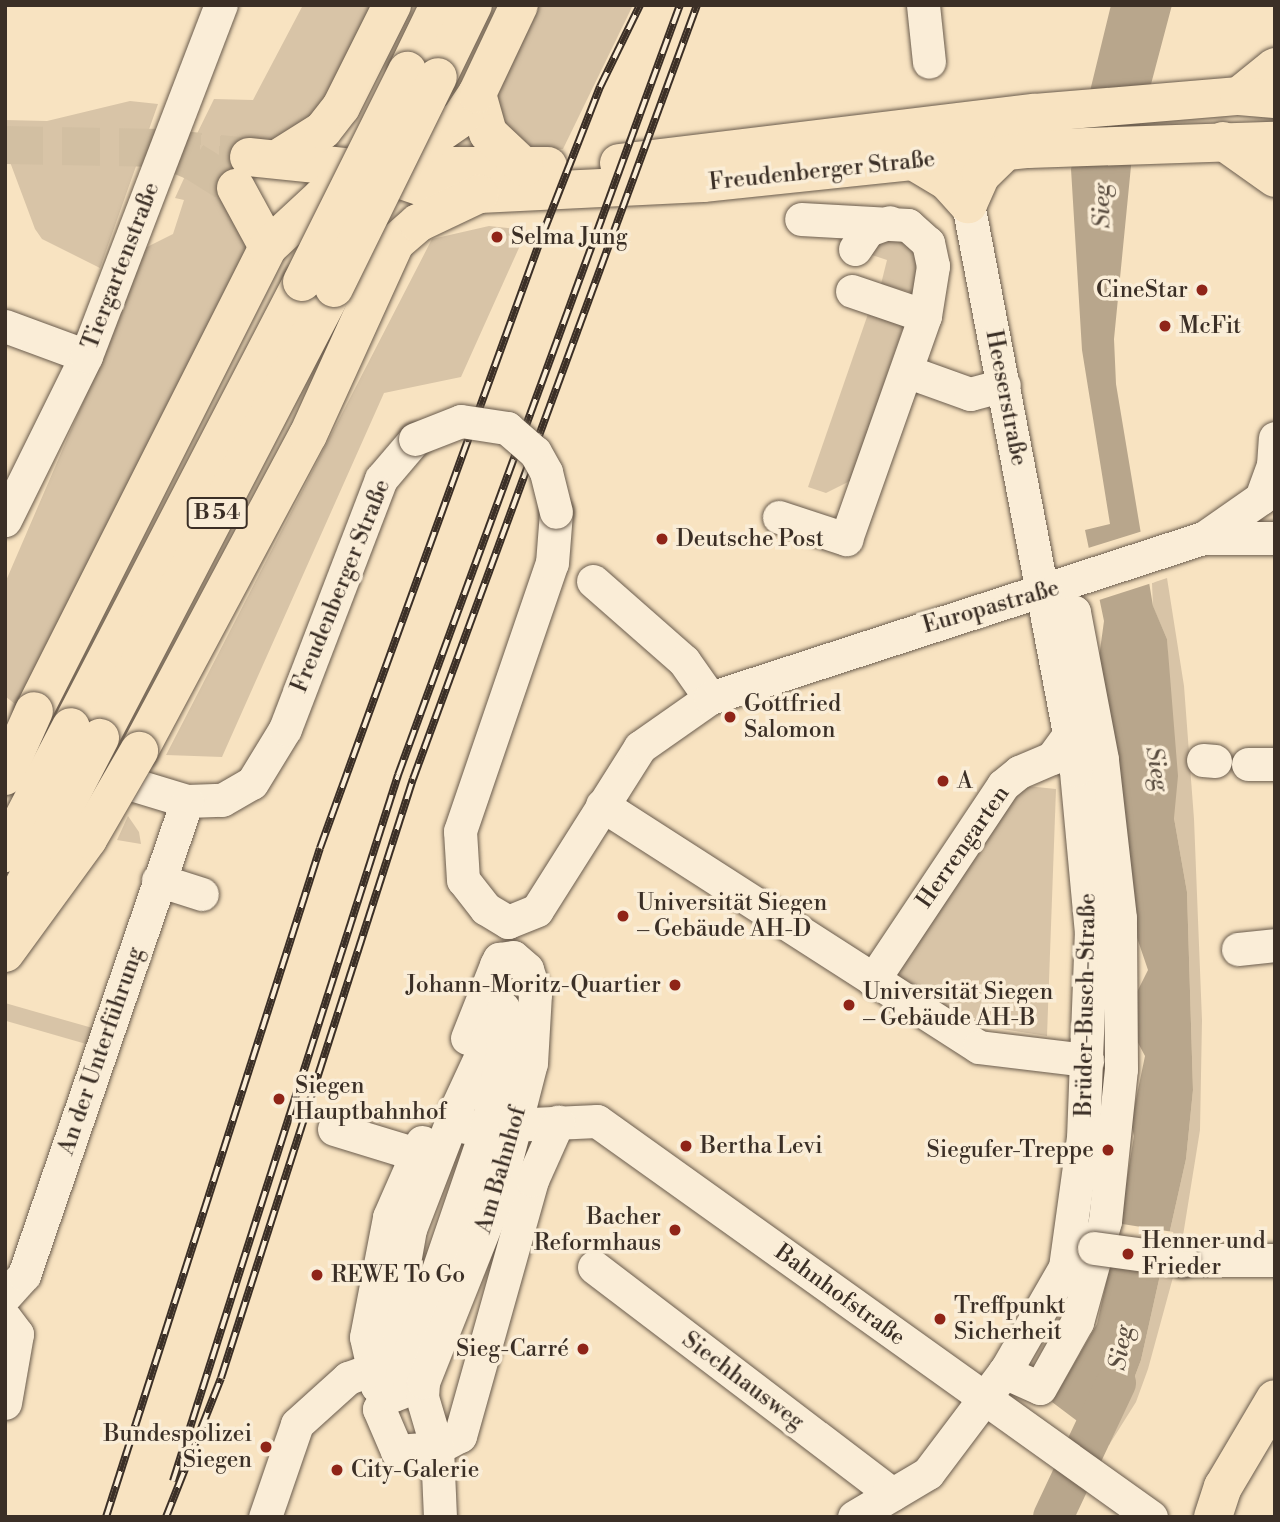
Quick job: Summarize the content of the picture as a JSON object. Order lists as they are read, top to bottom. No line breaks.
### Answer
{"streets":{"main road":["Freudenberger Straße","B 54"],"street":["Tiergartenstraße","Heeserstraße","Europastraße","Herrengarten","Brüder-Busch-Straße","An der Unterführung","Am Bahnhof","Bahnhofstraße","Siechhausweg"]},"crossings":[["Freudenberger Straße","Europastraße"],["Freudenberger Straße","An der Unterführung"],["Freudenberger Straße","Am Bahnhof"],["Heeserstraße","Europastraße"],["Heeserstraße","Brüder-Busch-Straße"],["Europastraße","Brüder-Busch-Straße"],["Europastraße","Am Bahnhof"],["Herrengarten","Brüder-Busch-Straße"],["Brüder-Busch-Straße","Bahnhofstraße"],["Brüder-Busch-Straße","Siechhausweg"],["Am Bahnhof","Bahnhofstraße"]],"water":["Sieg"],"places":["Selma Jung","CineStar","McFit","Deutsche Post","Gottfried Salomon","A","Universität Siegen – Gebäude AH-D","Johann-Moritz-Quartier","Universität Siegen – Gebäude AH-B","Siegen Hauptbahnhof","Bertha Levi","Siegufer-Treppe","Bacher Reformhaus","Henner und Frieder","REWE To Go","Treffpunkt Sicherheit","Sieg-Carré","Bundespolizei Siegen","City-Galerie"]}
